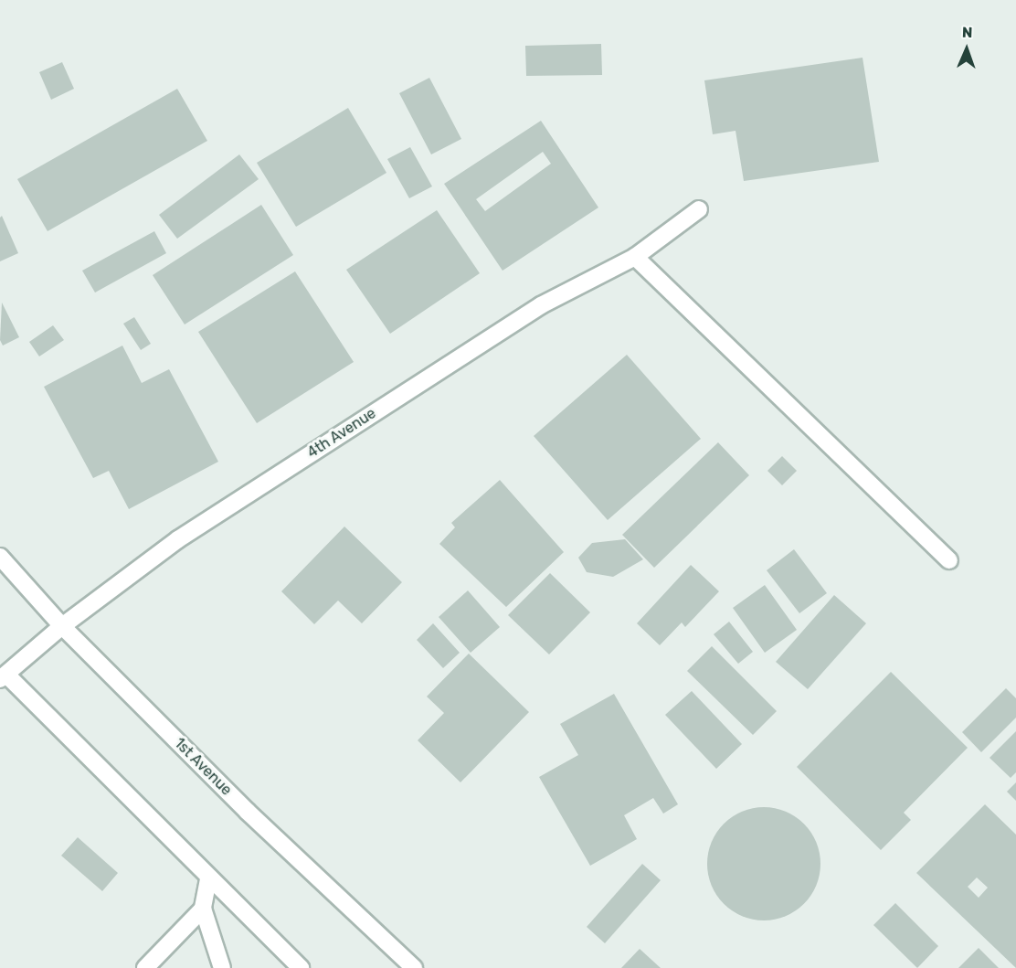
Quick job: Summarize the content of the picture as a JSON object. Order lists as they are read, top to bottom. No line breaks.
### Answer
{"streets":{"street":["4th Avenue","1st Avenue"]},"crossings":[["4th Avenue","1st Avenue"]],"north":"top"}
